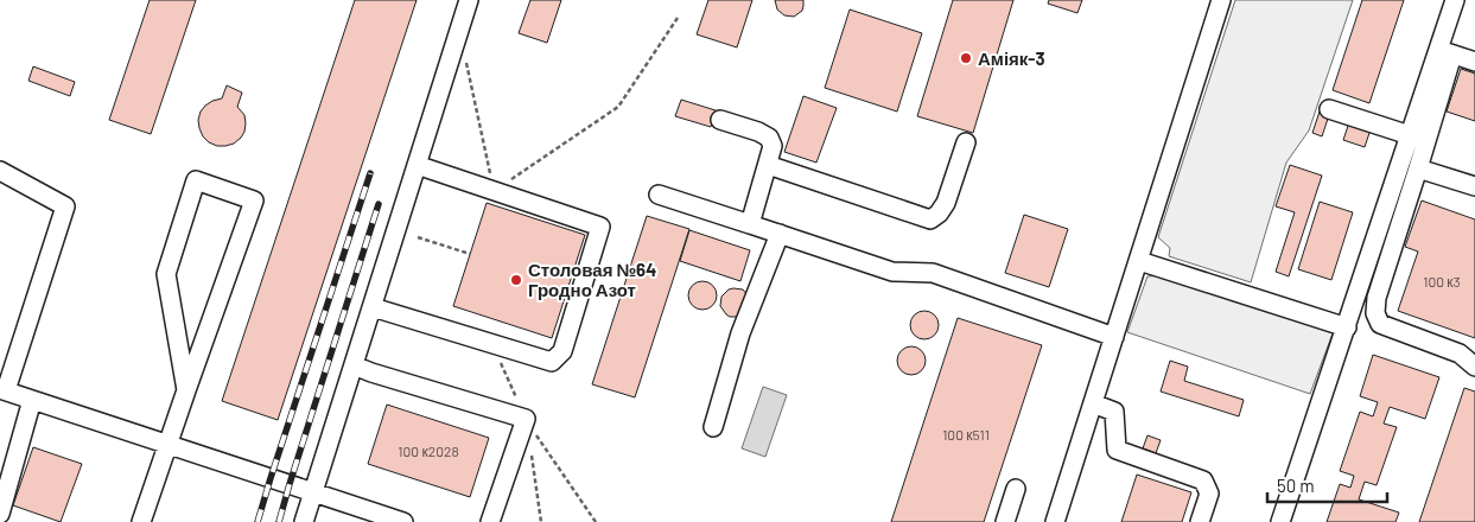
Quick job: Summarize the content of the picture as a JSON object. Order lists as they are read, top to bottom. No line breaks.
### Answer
{"places":["Аміяк-3","Столовая №64 Гродно Азот"],"house_numbers":["100 к3","100 к511","100 к2028"],"scale_bar":"50 m"}
